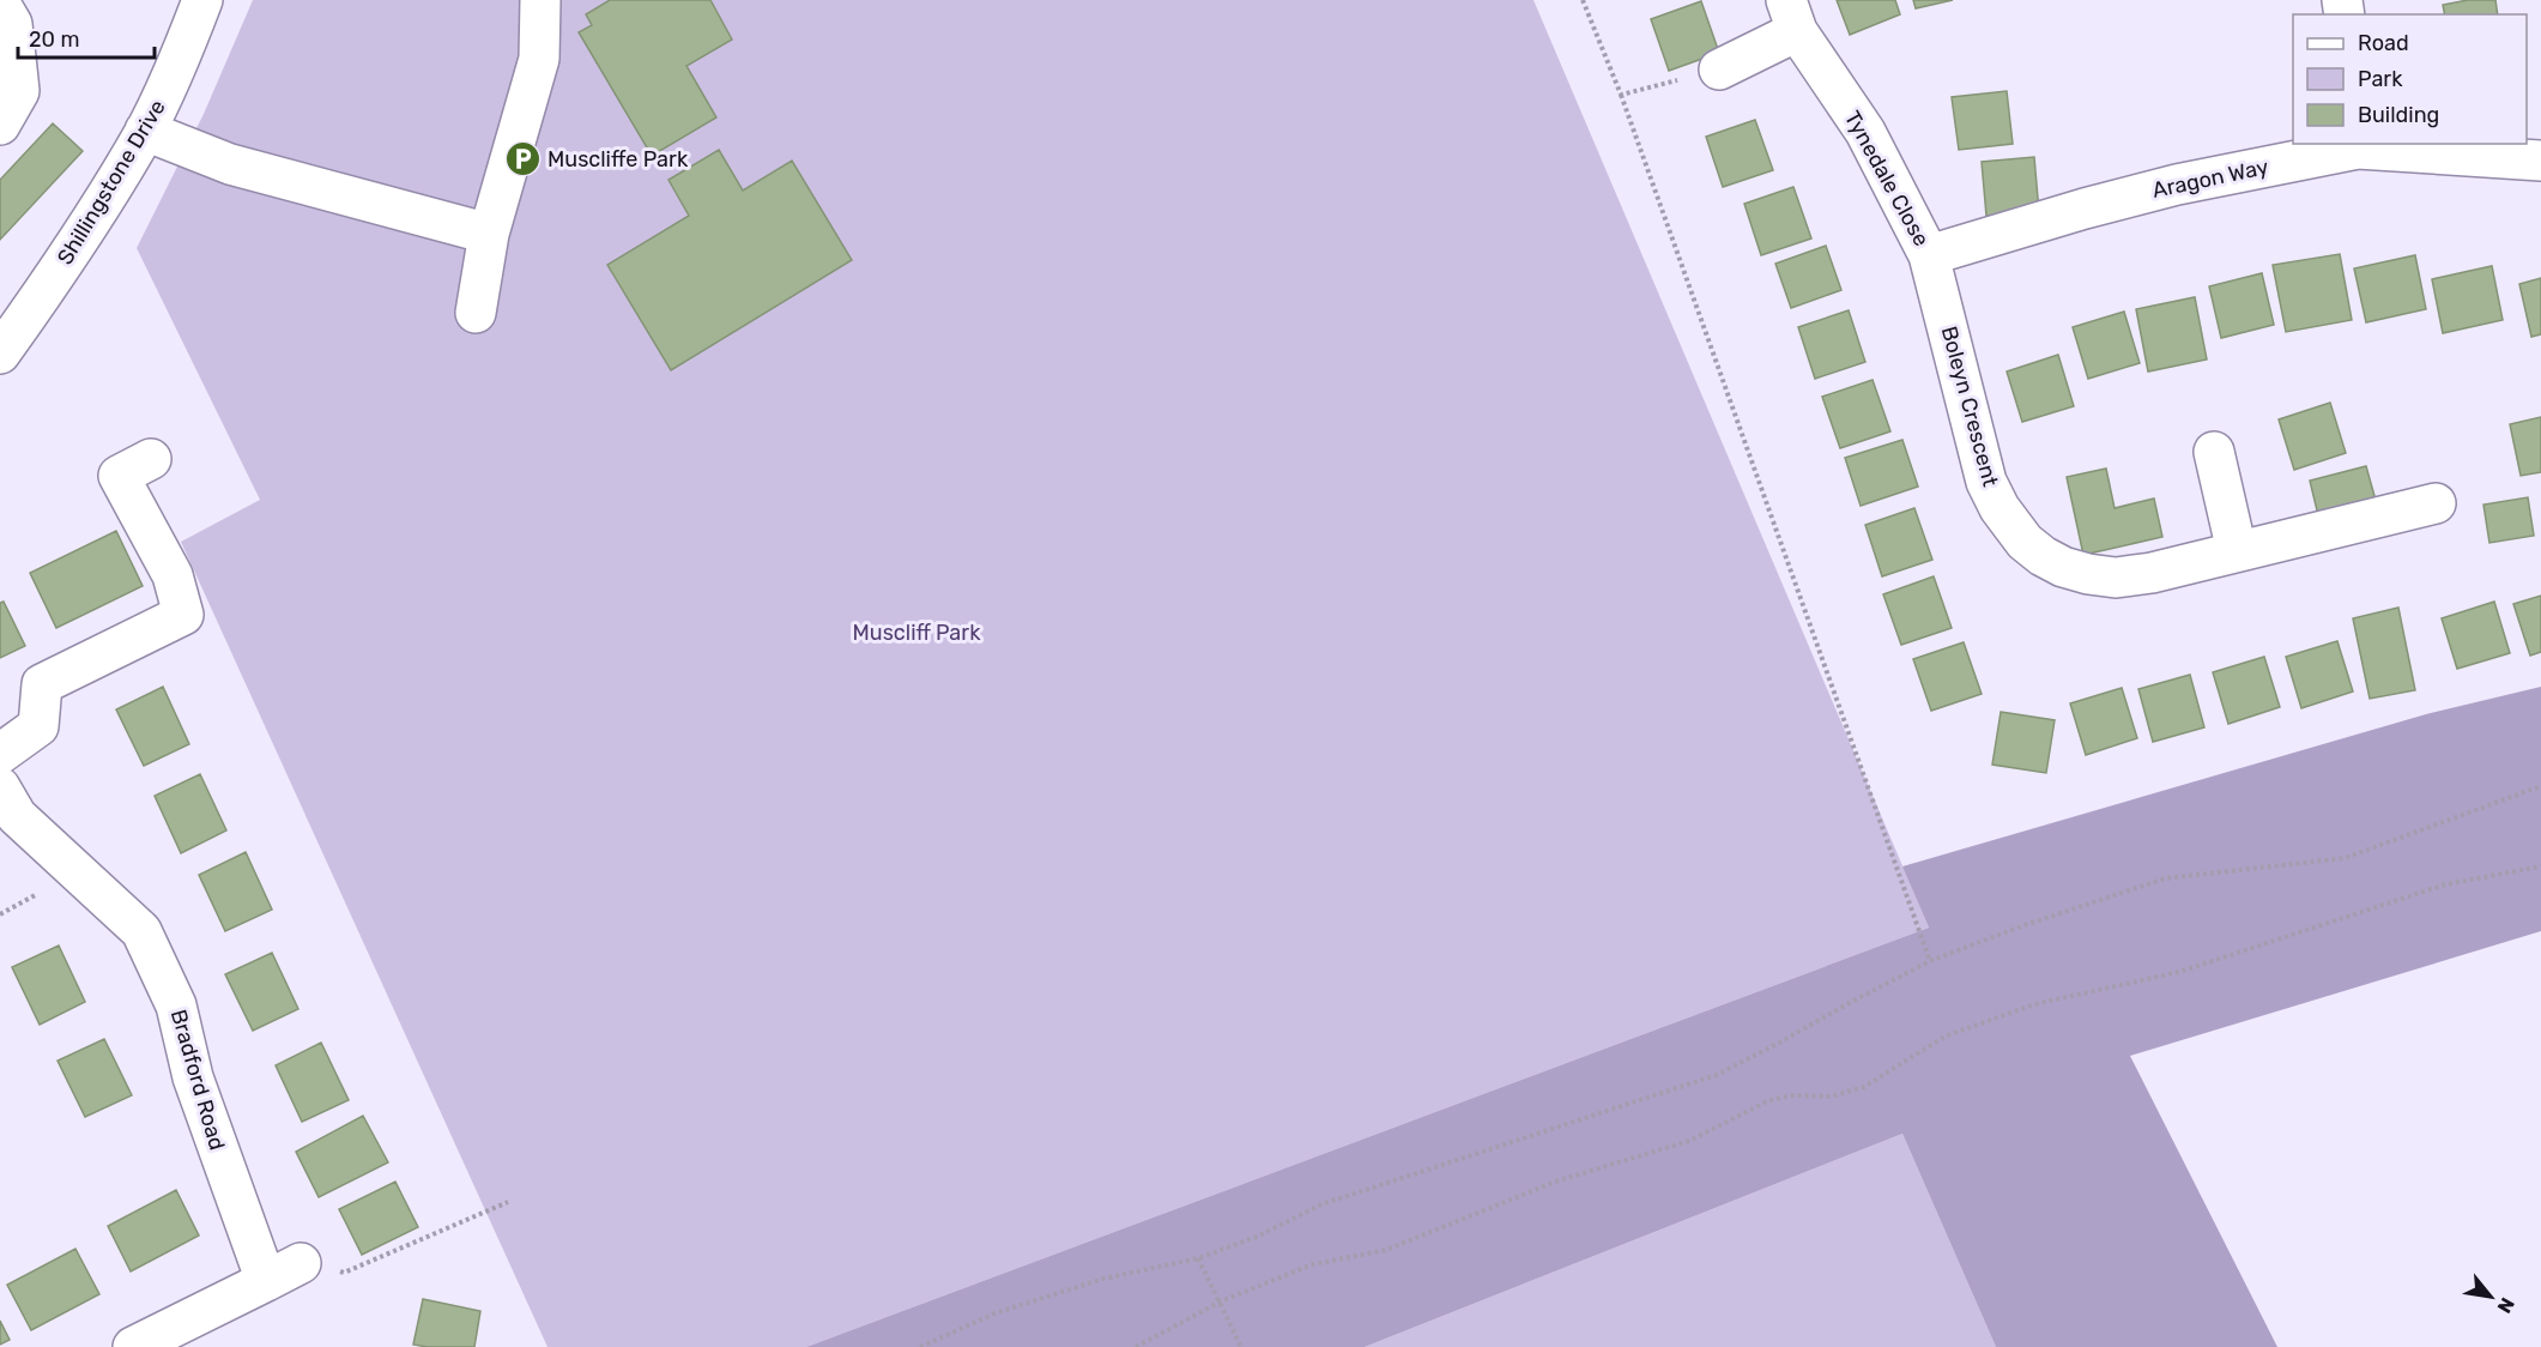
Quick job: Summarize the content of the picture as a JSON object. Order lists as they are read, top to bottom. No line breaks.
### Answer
{"streets":{"street":["Tynedale Close","Aragon Way","Shillingstone Drive","Boleyn Crescent","Bradford Road"]},"crossings":[["Tynedale Close","Aragon Way"],["Tynedale Close","Boleyn Crescent"],["Aragon Way","Boleyn Crescent"]],"parks":["Muscliff Park"],"places":{"parking":["Muscliffe Park"]},"legend":["Road","Park","Building"],"scale_bar":"20 m","north":"bottom right"}
